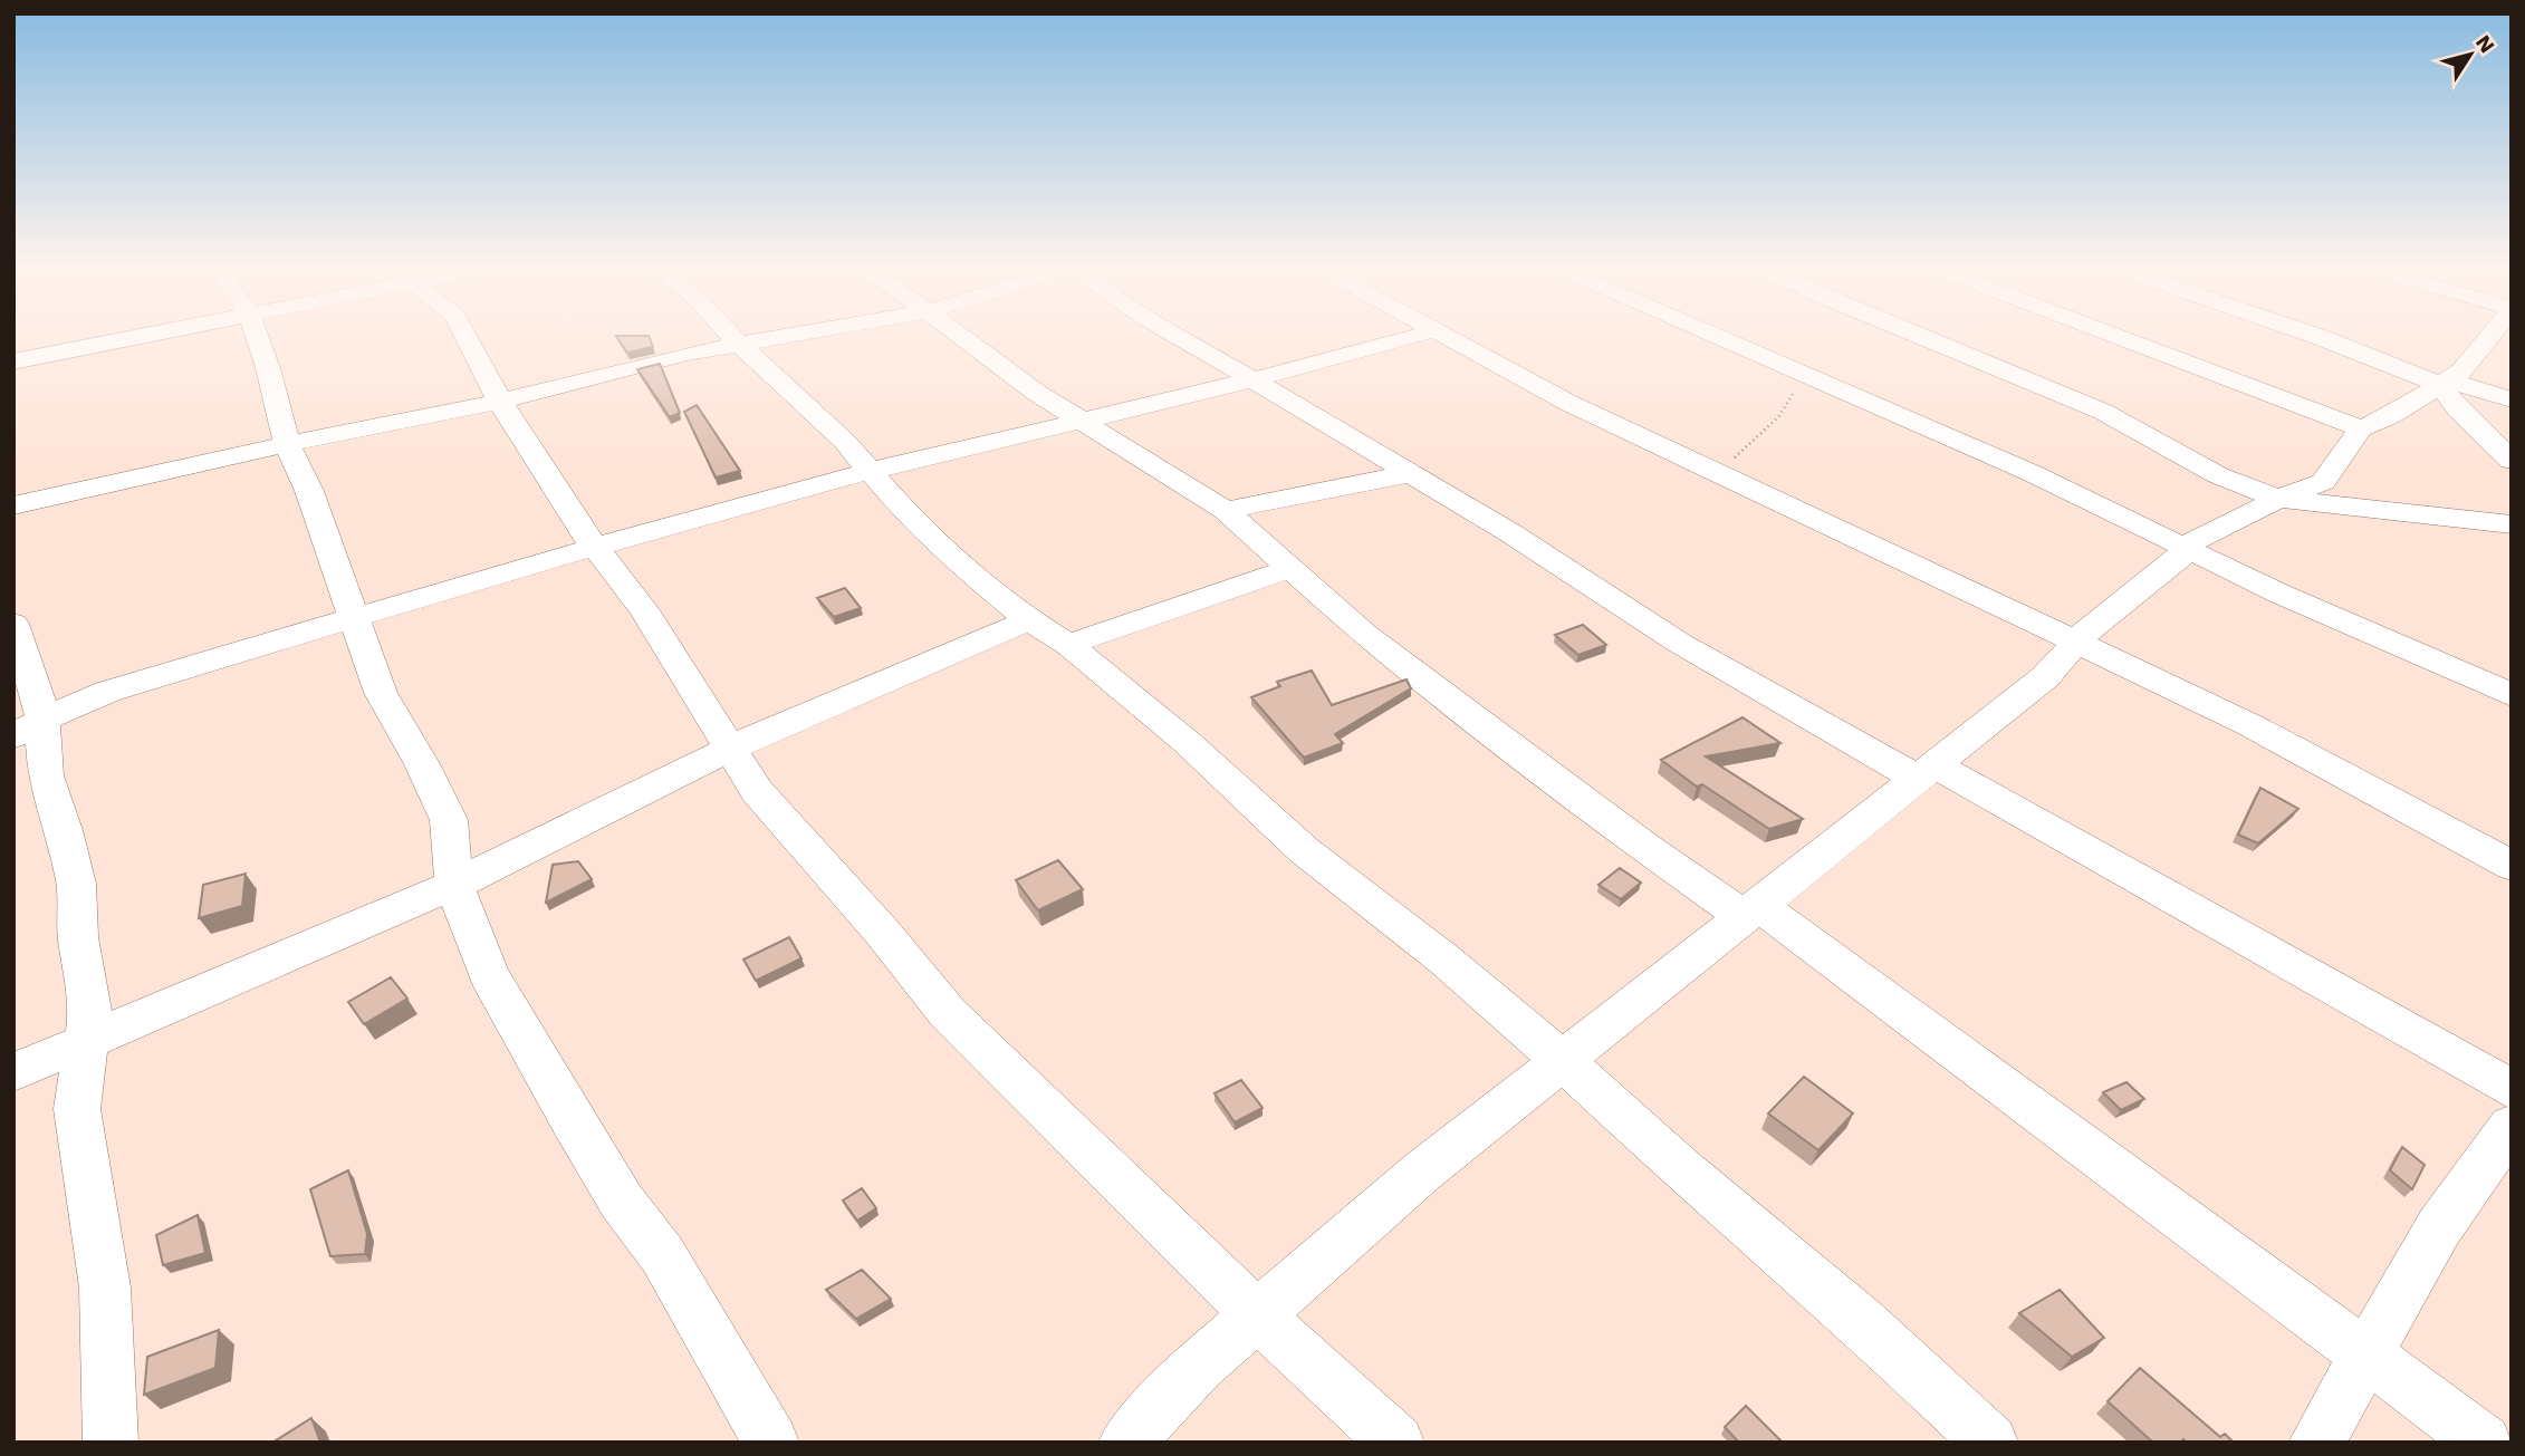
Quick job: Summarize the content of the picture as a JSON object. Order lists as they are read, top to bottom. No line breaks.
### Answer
{"north":"top right"}
